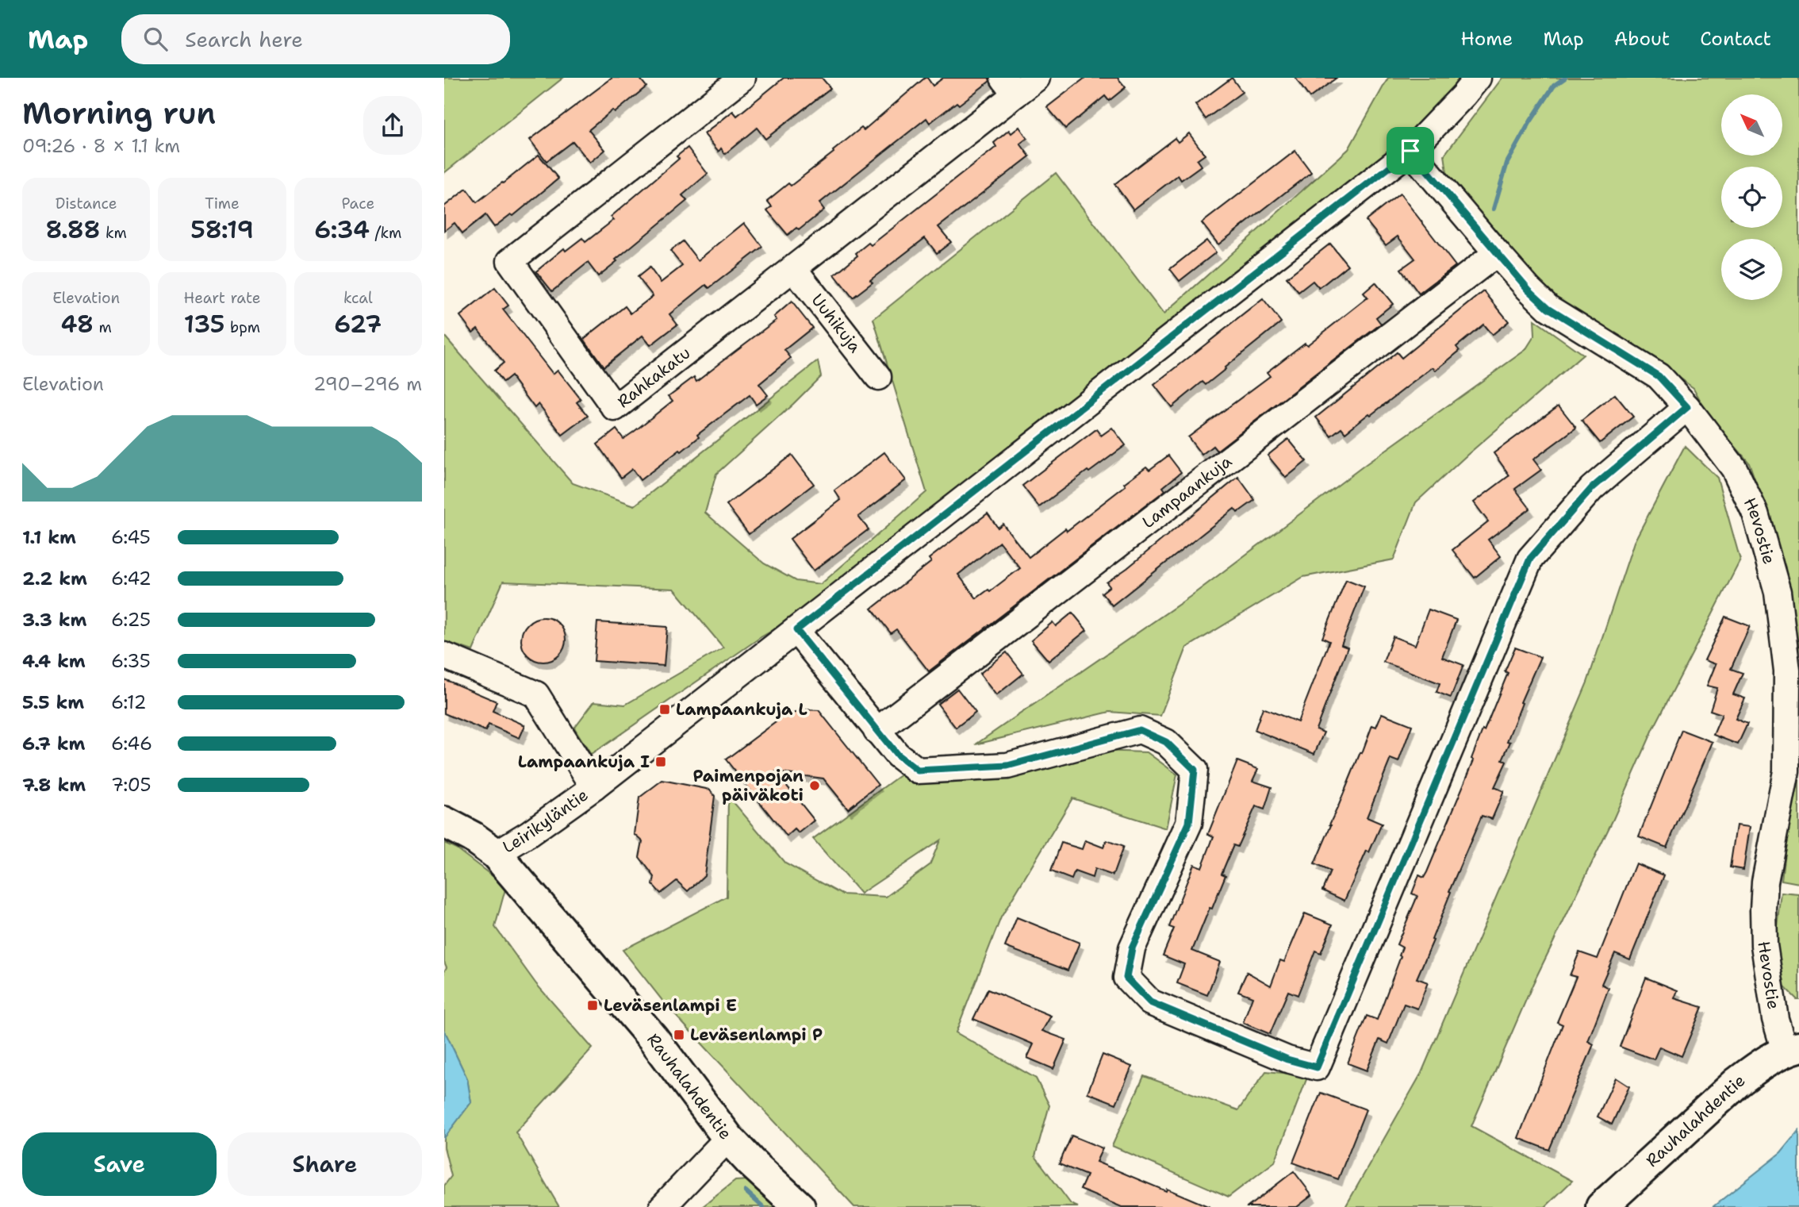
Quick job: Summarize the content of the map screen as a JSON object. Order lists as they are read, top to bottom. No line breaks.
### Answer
{"streets":{"main road":["Rauhalahdentie"],"street":["Uuhikuja","Rahkakatu","Lampaankuja","Hevostie","Leirikyläntie"]},"crossings":[["Uuhikuja","Rahkakatu"],["Lampaankuja","Hevostie"],["Hevostie","Leirikyläntie"],["Hevostie","Rauhalahdentie"],["Leirikyläntie","Rauhalahdentie"]],"places":{"transit":["Lampaankuja L","Lampaankuja I","Leväsenlampi E","Leväsenlampi P"],"other":["Paimenpojan päiväkoti"]},"north":"top left","page":{"header":"Map","search":"Search here","nav":["Home","Map","About","Contact"],"heading":["Morning run","09:26 · 8 × 1.1 km"],"stats":[["Distance","8.88 km"],["Time","58:19"],["Pace","6:34 /km"],["Elevation","48 m"],["Heart rate","135 bpm"],["kcal","627"]],"chart":["Elevation","290–296 m"],"list":[{"name":"1.1 km","note":"6:45"},{"name":"2.2 km","note":"6:42"},{"name":"3.3 km","note":"6:25"},{"name":"4.4 km","note":"6:35"},{"name":"5.5 km","note":"6:12"},{"name":"6.7 km","note":"6:46"},{"name":"7.8 km","note":"7:05"}],"buttons":["Save","Share"]}}
